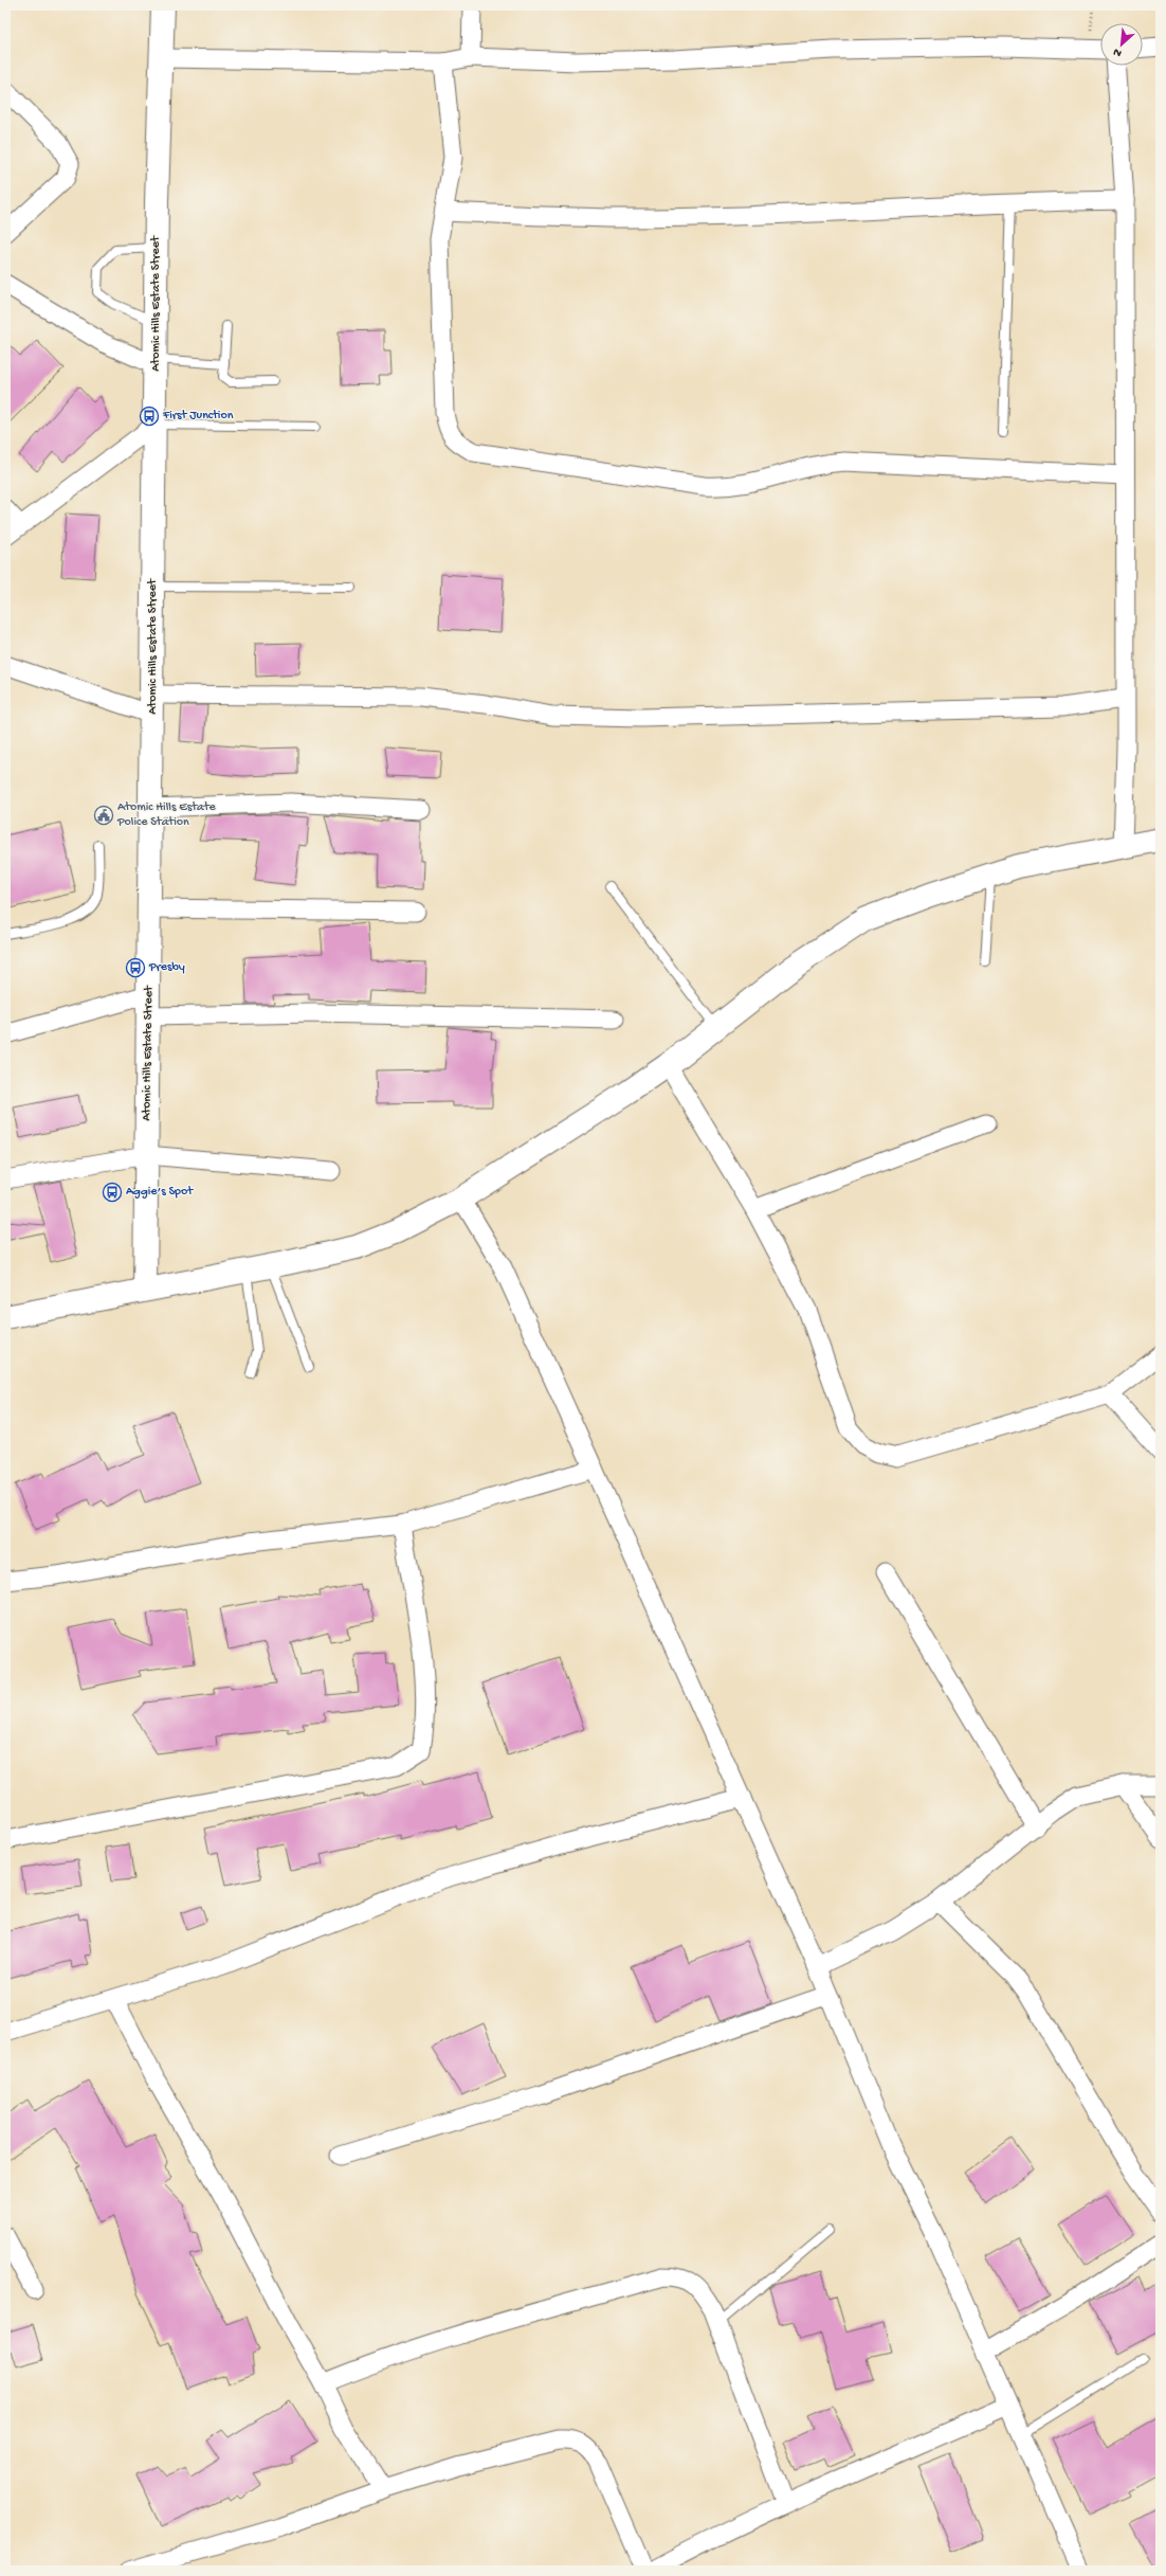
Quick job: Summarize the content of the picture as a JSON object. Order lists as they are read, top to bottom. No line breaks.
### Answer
{"streets":{"street":["Atomic Hills Estate Street"]},"places":{"bus stop":["First Junction","Presby","Aggie’s Spot"],"public building":["Atomic Hills Estate Police Station"]},"north":"bottom left"}
